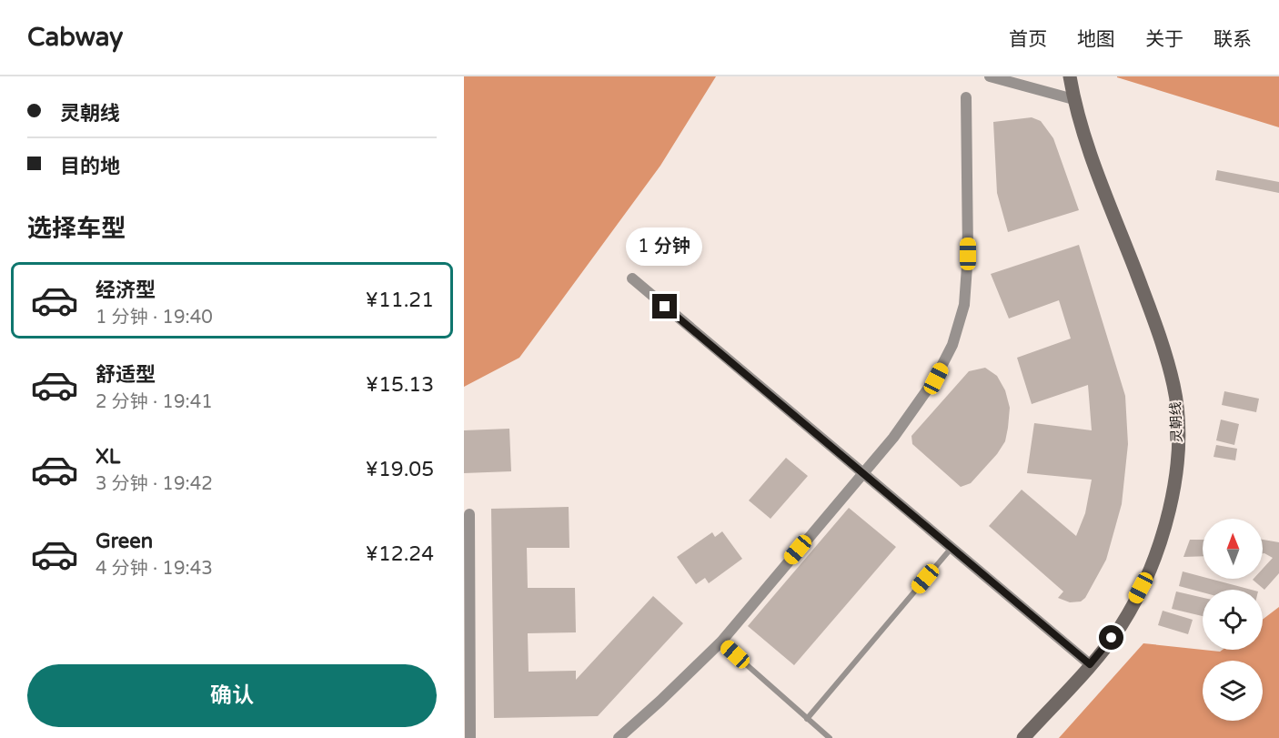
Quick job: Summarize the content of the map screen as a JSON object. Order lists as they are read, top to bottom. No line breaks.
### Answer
{"streets":{"main road":["灵朝线"]},"north":"top","page":{"header":"Cabway","nav":["首页","地图","关于","联系"],"banner":["灵朝线","目的地"],"heading":"选择车型","bubble":"1 分钟","list":[{"name":"经济型","note":"1 分钟 · 19:40","value":"¥11.21"},{"name":"舒适型","note":"2 分钟 · 19:41","value":"¥15.13"},{"name":"XL","note":"3 分钟 · 19:42","value":"¥19.05"},{"name":"Green","note":"4 分钟 · 19:43","value":"¥12.24"}],"buttons":"确认"}}
